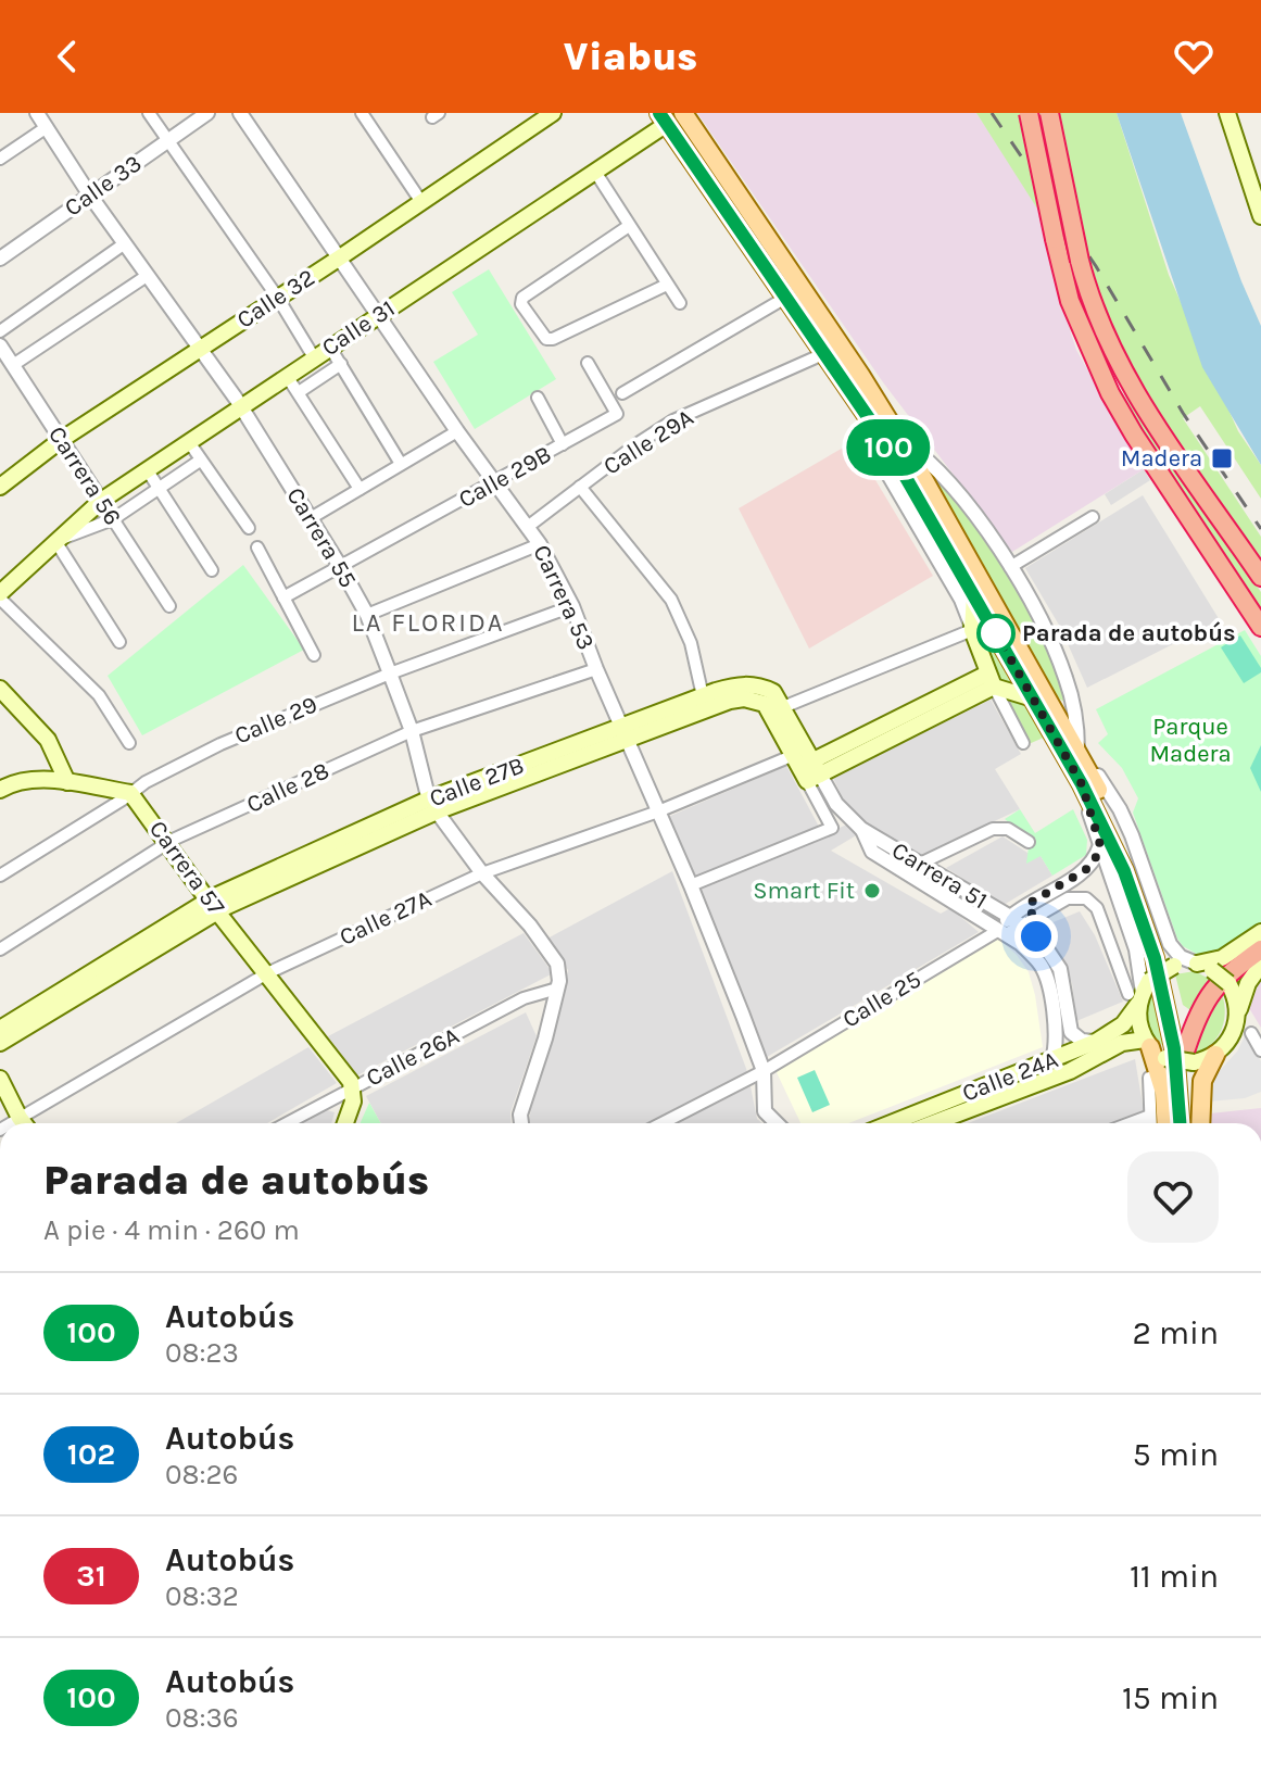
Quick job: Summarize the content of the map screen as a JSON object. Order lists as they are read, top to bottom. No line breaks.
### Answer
{"streets":{"main road":["Calle 32","Calle 31","Calle 27B","Carrera 57","Carrera 51","Calle 27A","Calle 24A"],"street":["Calle 33","Calle 29A","Carrera 56","Calle 29B","Carrera 55","Carrera 53","Calle 29","Calle 28","Calle 25","Calle 26A"]},"crossings":[["Calle 33","Carrera 55"],["Calle 32","Carrera 56"],["Calle 32","Carrera 55"],["Calle 32","Carrera 53"],["Calle 31","Carrera 56"],["Calle 31","Carrera 55"],["Calle 31","Carrera 53"],["Calle 29A","Carrera 53"],["Calle 29B","Carrera 55"],["Calle 29B","Carrera 53"],["Carrera 55","Calle 29"],["Carrera 55","Calle 27B"],["Carrera 55","Calle 28"],["Carrera 55","Calle 27A"],["Carrera 55","Calle 26A"],["Carrera 53","Calle 29"],["Carrera 53","Calle 27B"],["Carrera 53","Calle 28"],["Carrera 53","Carrera 51"],["Carrera 53","Calle 27A"],["Carrera 53","Calle 25"],["Calle 29","Carrera 57"],["Calle 27B","Carrera 57"],["Calle 27B","Carrera 51"],["Calle 28","Carrera 57"],["Carrera 57","Calle 27A"],["Carrera 57","Calle 26A"],["Carrera 51","Calle 27A"],["Carrera 51","Calle 25"],["Carrera 51","Calle 24A"],["Calle 25","Calle 24A"]],"districts":["LA FLORIDA"],"parks":["Parque Madera"],"places":{"transit":["Madera"],"other":["Parada de autobús","Smart Fit"]},"lines":["bus line 100"],"page":{"header":"Viabus","on_map":"100","heading":["Parada de autobús","A pie · 4 min · 260 m"],"list":[{"mark":"100","name":"Autobús","note":"08:23","value":"2 min"},{"mark":"102","name":"Autobús","note":"08:26","value":"5 min"},{"mark":"31","name":"Autobús","note":"08:32","value":"11 min"},{"mark":"100","name":"Autobús","note":"08:36","value":"15 min"}]}}
